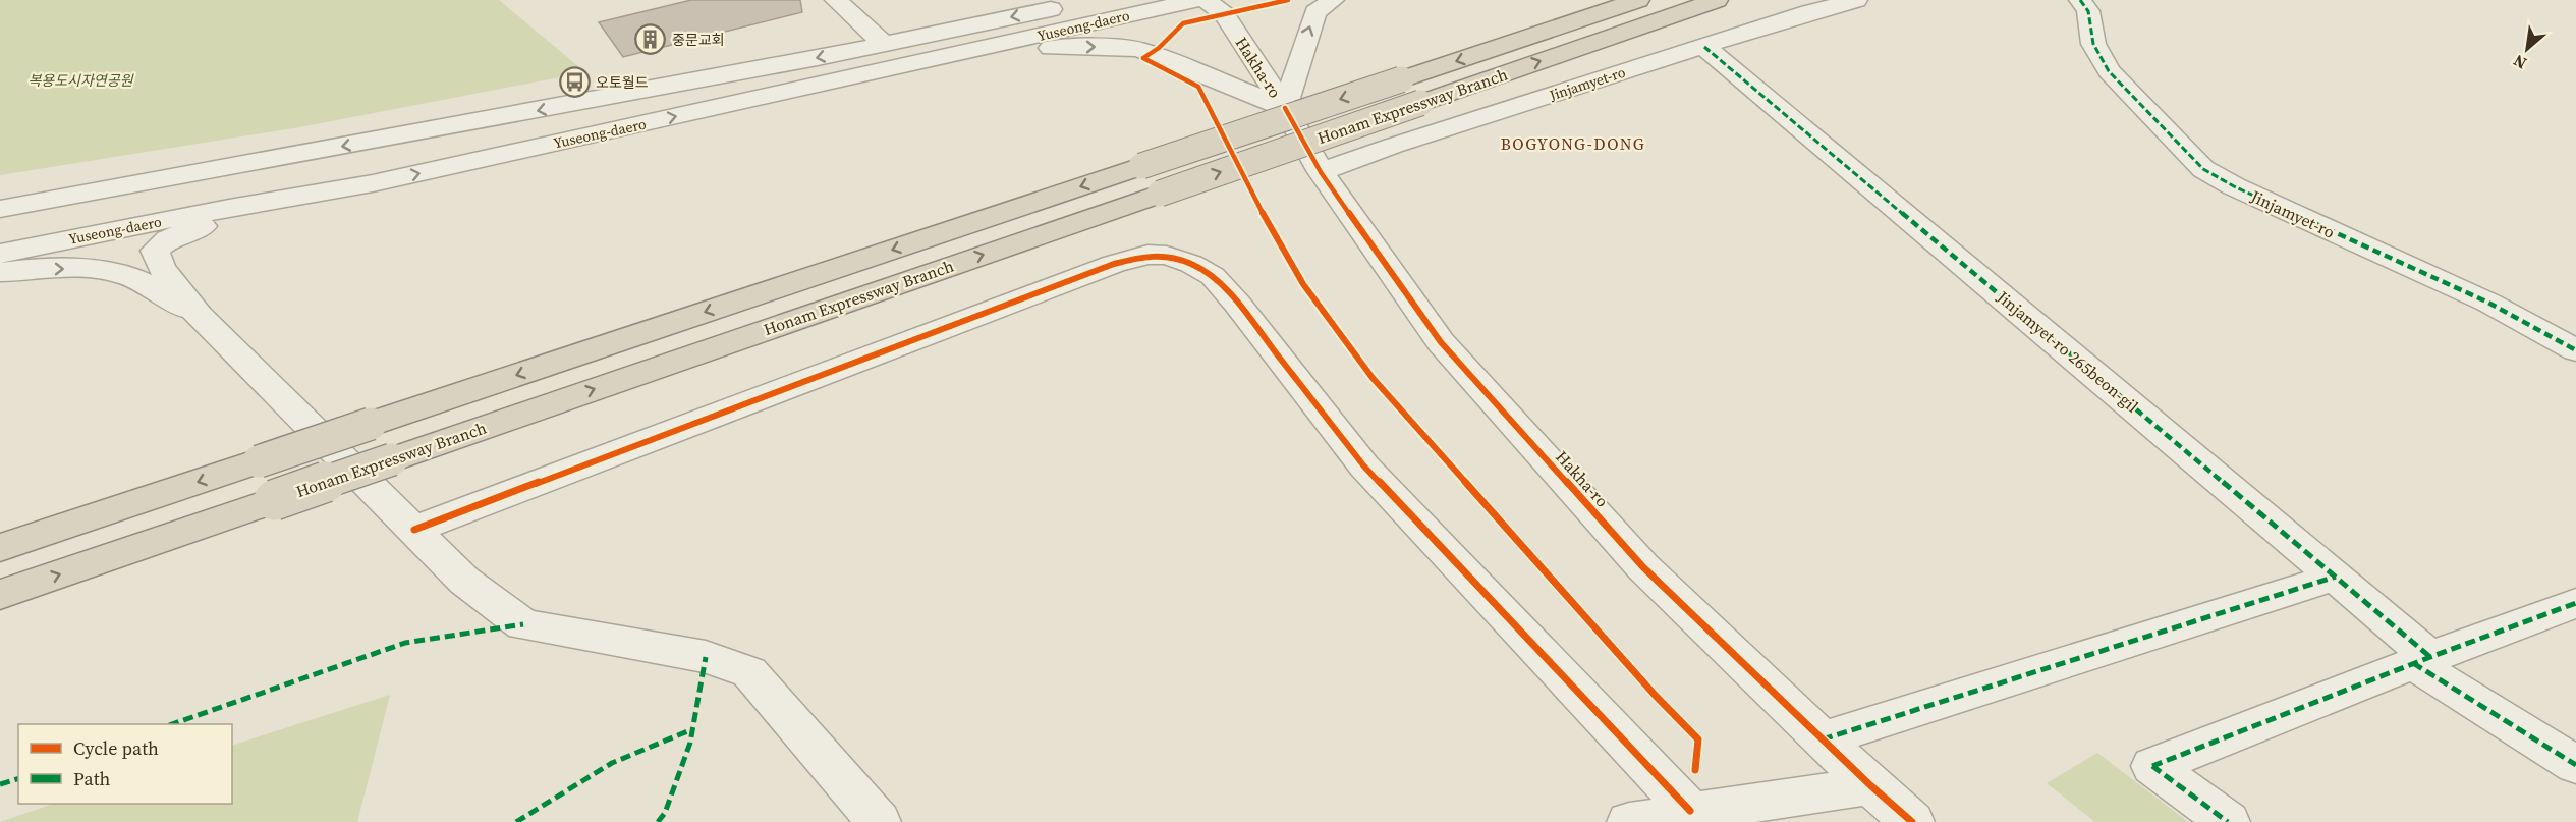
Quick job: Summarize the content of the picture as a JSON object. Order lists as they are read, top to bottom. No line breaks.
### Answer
{"streets":{"highway":["Honam Expressway Branch"],"street":["Yuseong-daero","Hakha-ro","Jinjamyet-ro","Jinjamyet-ro 265beon-gil"]},"crossings":[["Hakha-ro","Jinjamyet-ro"],["Jinjamyet-ro","Jinjamyet-ro 265beon-gil"]],"districts":["BOGYONG-DONG"],"parks":["복용도시자연공원"],"places":{"building":["중문교회"],"bus stop":["오토월드"]},"legend":["Cycle path","Path"],"north":"bottom left"}
